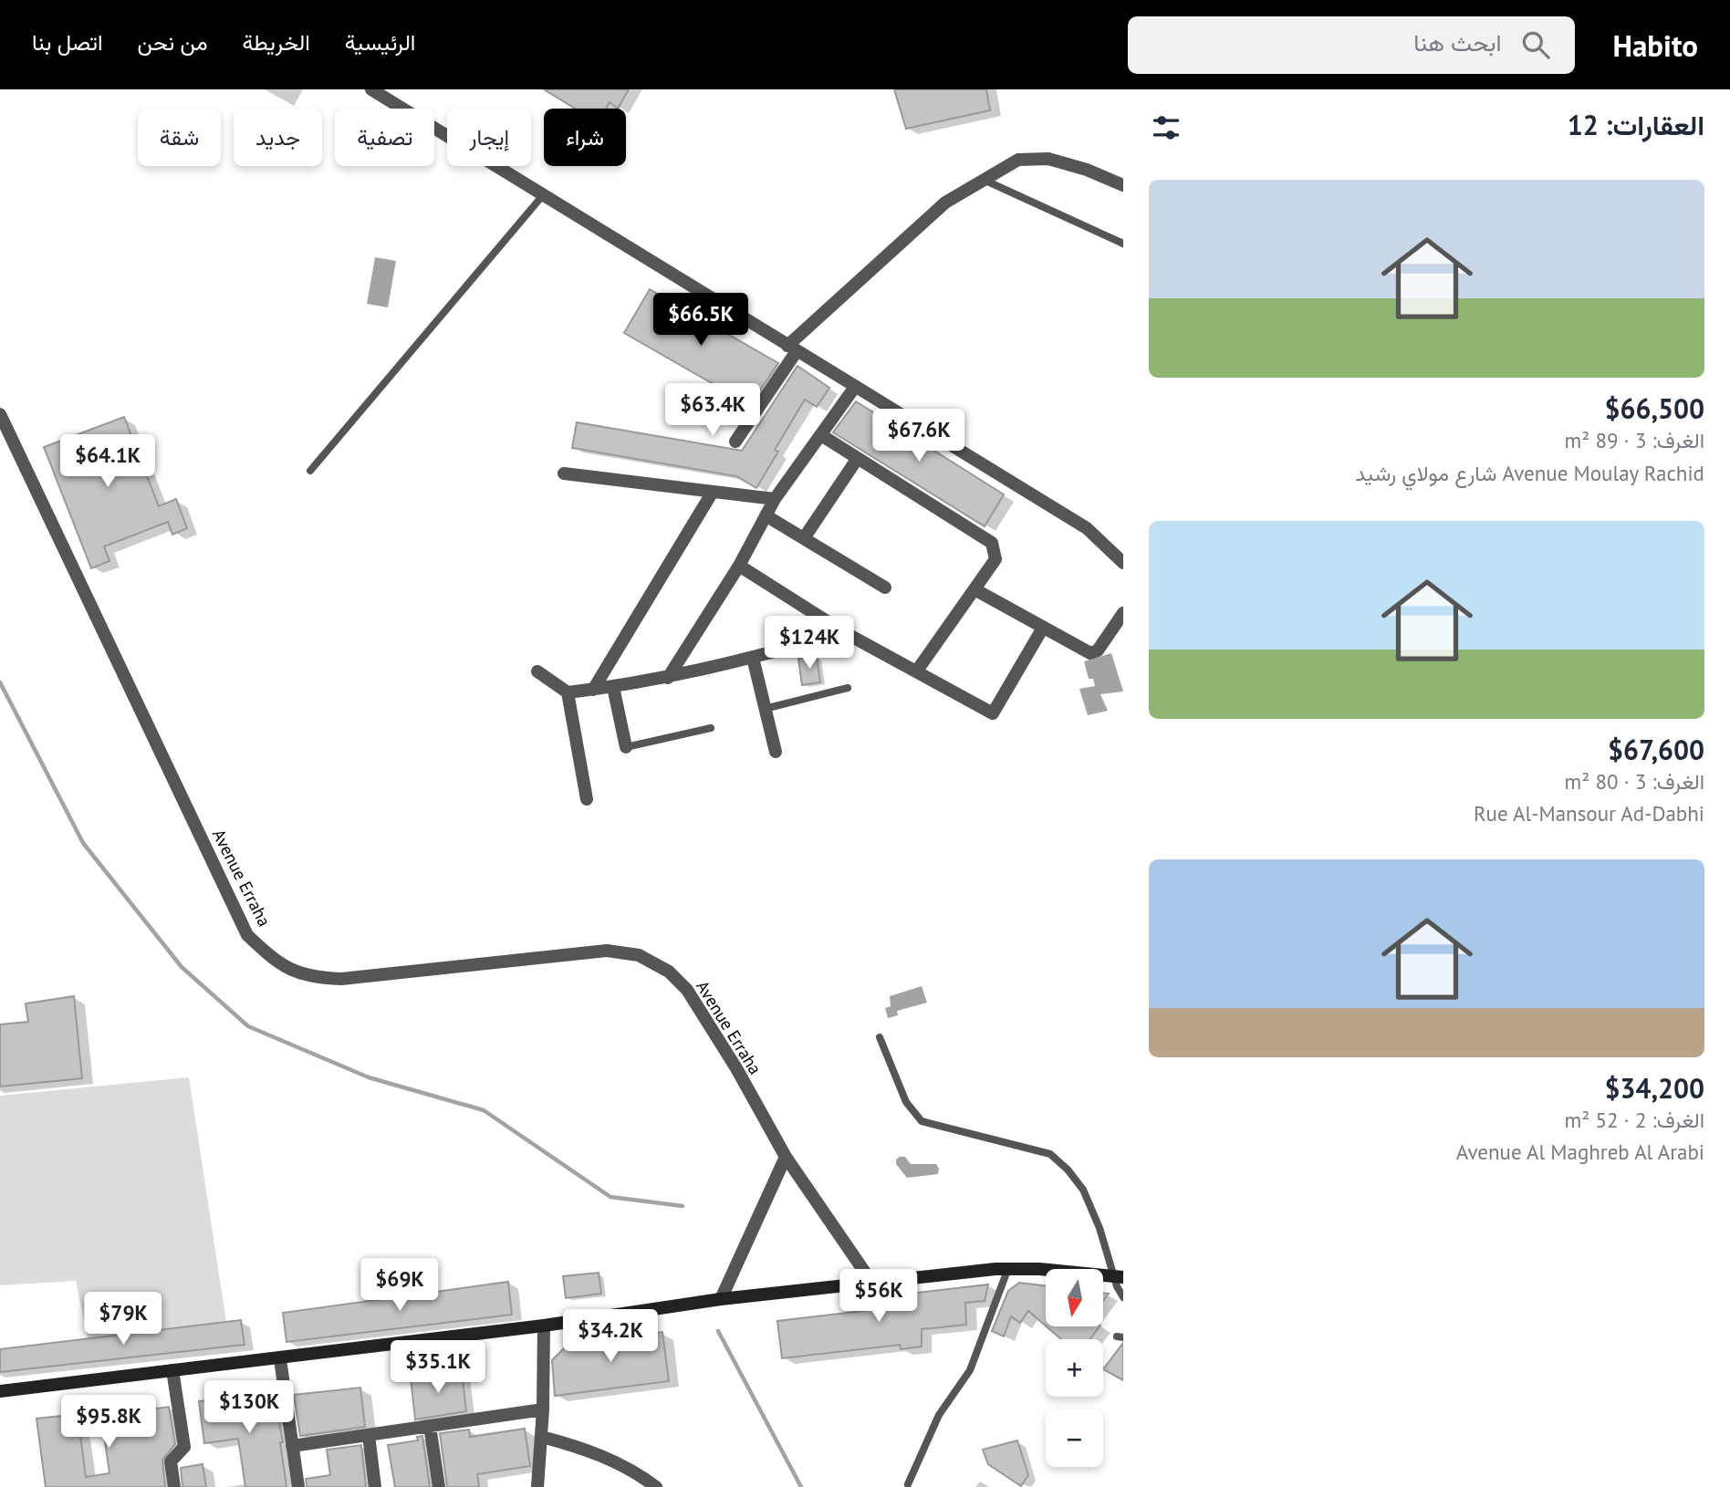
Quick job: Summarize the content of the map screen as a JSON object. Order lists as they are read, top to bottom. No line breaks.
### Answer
{"streets":{"street":["Avenue Erraha"]},"north":"bottom","page":{"header":"Habito","search":"ابحث هنا","nav":["الرئيسية","الخريطة","من نحن","اتصل بنا"],"heading":"العقارات: 12","chip":["شراء","إيجار","تصفية","جديد","شقة"],"list":[{"name":"$66,500","note":"الغرف: 3 · 89 m² · Avenue Moulay Rachid شارع مولاي رشيد"},{"name":"$67,600","note":"الغرف: 3 · 80 m² · Rue Al-Mansour Ad-Dabhi"},{"name":"$34,200","note":"الغرف: 2 · 52 m² · Avenue Al Maghreb Al Arabi"}],"price":["$66.5K","$63.4K","$67.6K","$64.1K","$124K","$69K","$56K","$79K","$34.2K","$35.1K","$130K","$95.8K"],"map_buttons":["+","−"]}}
